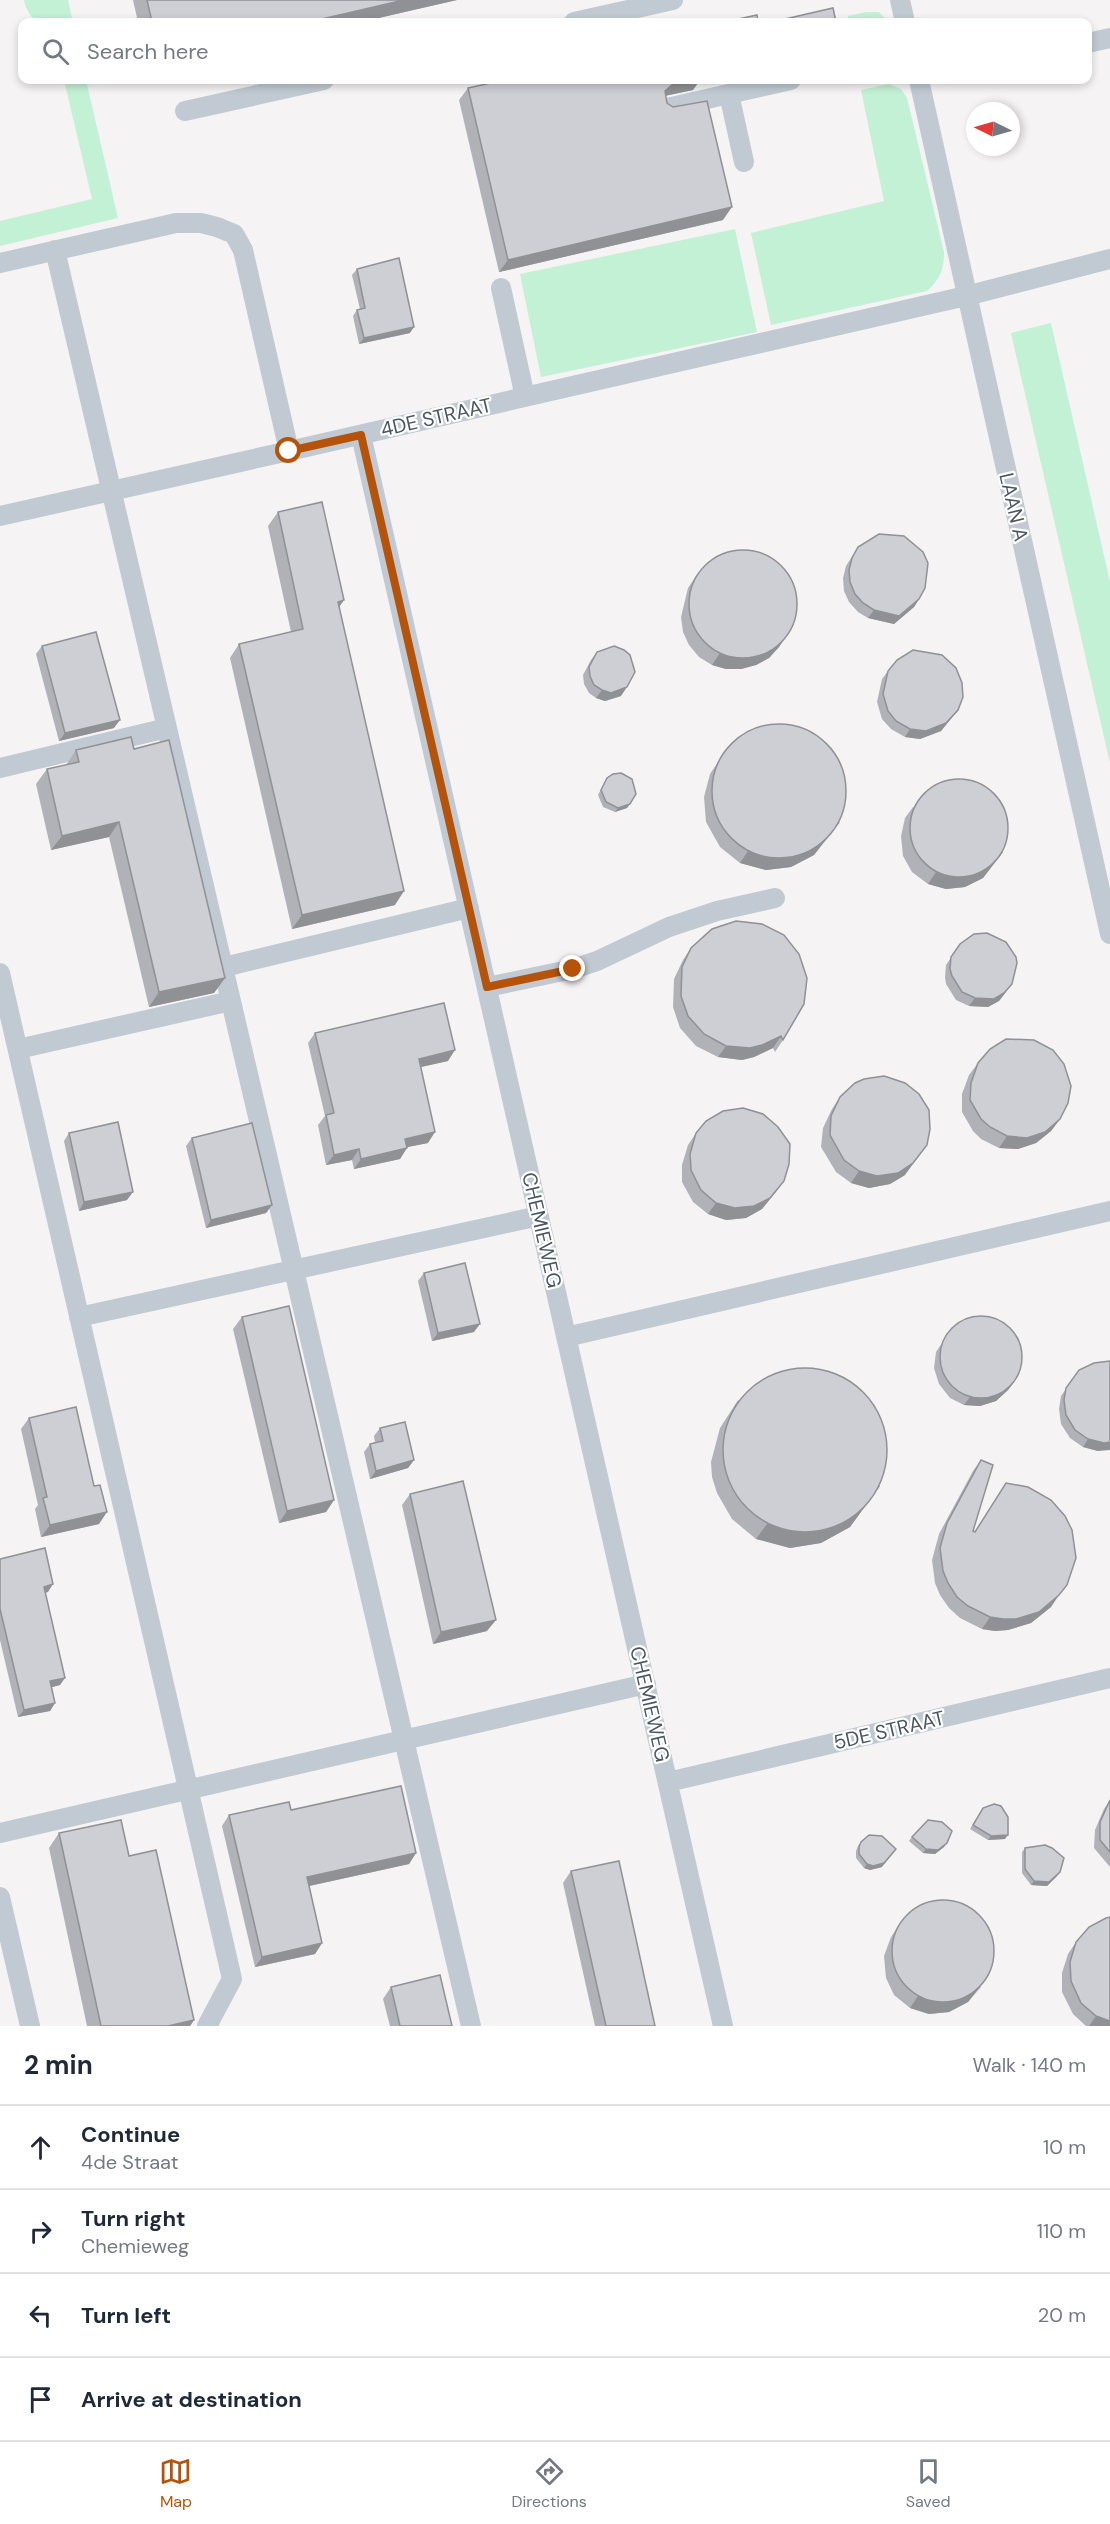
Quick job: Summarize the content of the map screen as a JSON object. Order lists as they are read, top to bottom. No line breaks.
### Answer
{"streets":{"lane":["4DE STRAAT","LAAN A","CHEMIEWEG","5DE STRAAT"]},"crossings":[["4DE STRAAT","LAAN A"],["4DE STRAAT","CHEMIEWEG"],["CHEMIEWEG","5DE STRAAT"]],"north":"left","page":{"search":"Search here","heading":["2 min","Walk · 140 m"],"list":[["Continue","4de Straat","10 m"],["Turn right","Chemieweg","110 m"],["Turn left","20 m"],"Arrive at destination"],"nav":["Map","Directions","Saved"]}}
